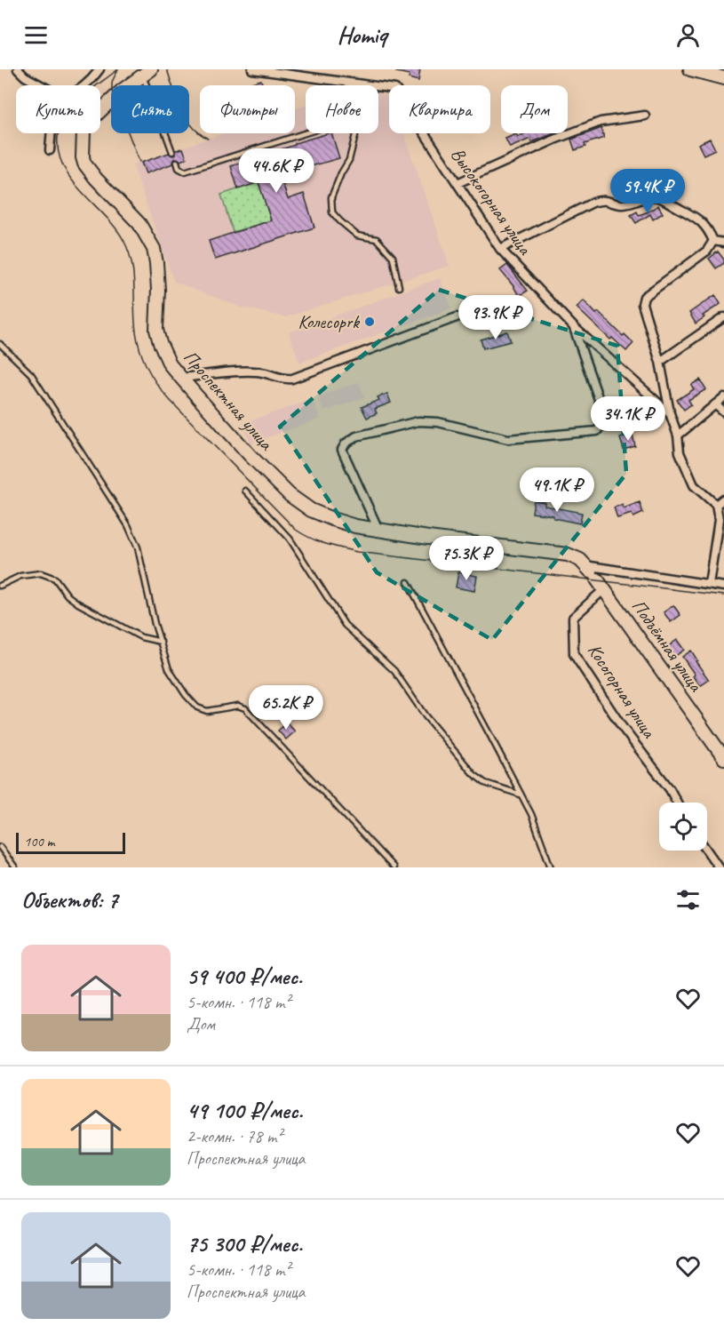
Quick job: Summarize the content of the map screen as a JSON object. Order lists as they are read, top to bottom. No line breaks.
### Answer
{"streets":{"main road":["Проспектная улица","Подъёмная улица"],"street":["Высокогорная улица","Косогорная улица"]},"crossings":[["Проспектная улица","Подъёмная улица"],["Проспектная улица","Косогорная улица"],["Подъёмная улица","Косогорная улица"]],"places":["Колесоprk"],"scale_bar":"100 m","page":{"header":"Homiq","chip":["Купить","Снять","Фильтры","Новое","Квартира","Дом"],"price":["44.6K ₽","59.4K ₽","93.9K ₽","34.1K ₽","49.1K ₽","75.3K ₽","65.2K ₽"],"scale":"100 m","heading":"Объектов: 7","list":[{"name":"59 400 ₽/мес.","note":"5-комн. · 118 m² · Дом"},{"name":"49 100 ₽/мес.","note":"2-комн. · 78 m² · Проспектная улица"},{"name":"75 300 ₽/мес.","note":"5-комн. · 118 m² · Проспектная улица"}]}}
